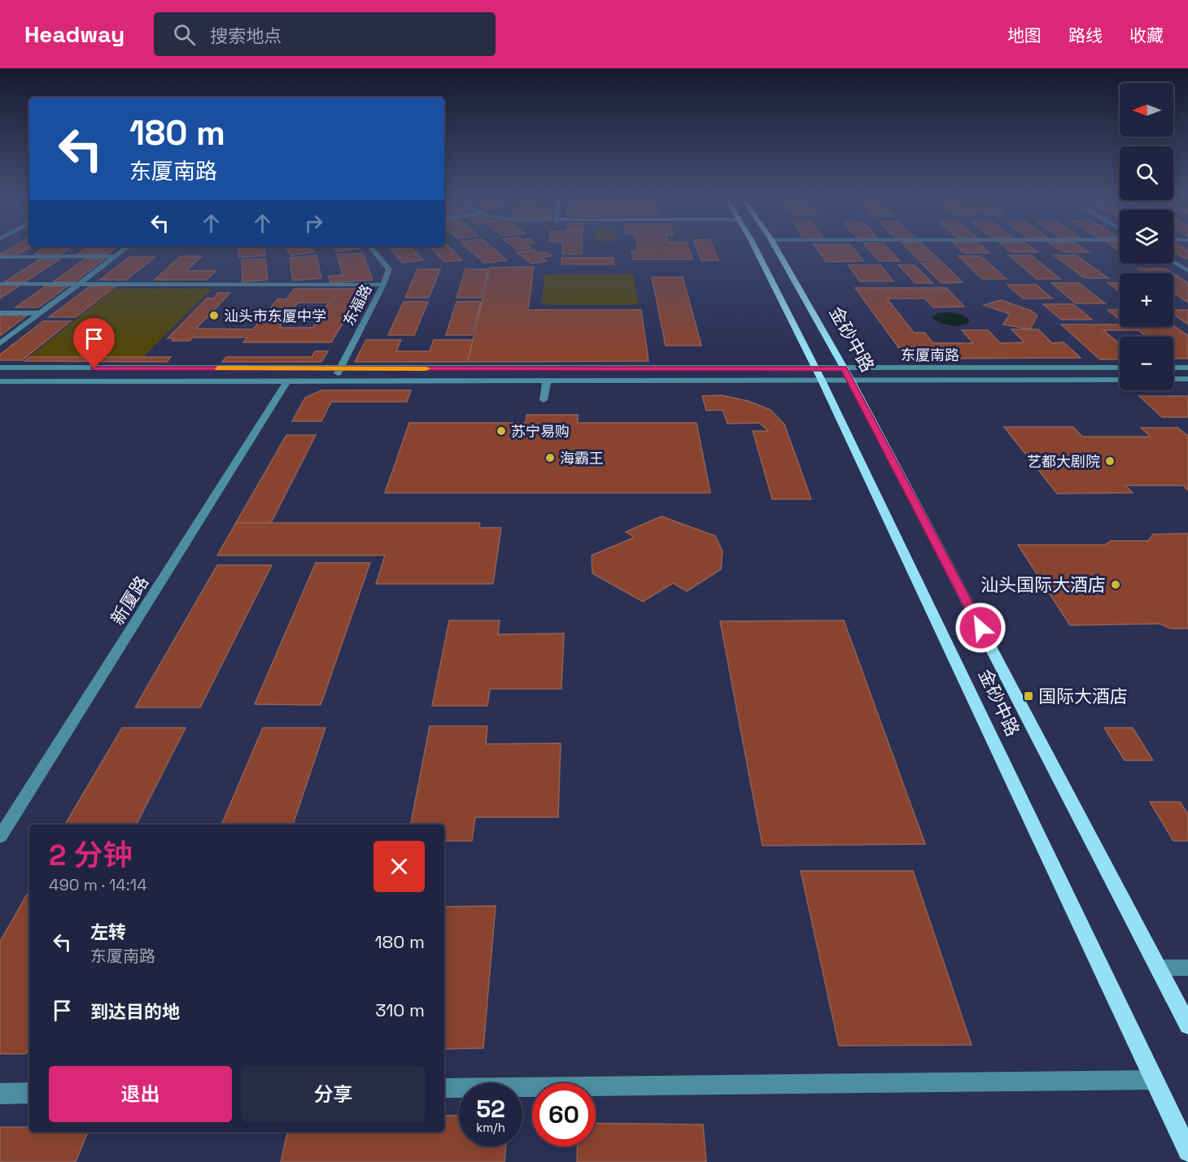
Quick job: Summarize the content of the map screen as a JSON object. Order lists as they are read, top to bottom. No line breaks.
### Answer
{"streets":{"main road":["金砂中路"],"street":["东福路","东厦南路","新厦路"]},"crossings":[["东福路","东厦南路"],["金砂中路","东厦南路"],["东厦南路","新厦路"]],"places":{"other":["汕头市东厦中学","苏宁易购","海霸王","艺都大剧院","汕头国际大酒店"],"transit":["国际大酒店"]},"north":"left","page":{"header":"Headway","search":"搜索地点","nav":["地图","路线","收藏"],"map_buttons":["+","−"],"turn":["180 m","东厦南路"],"heading":["2 分钟","490 m · 14:14"],"list":[{"name":"左转","note":"东厦南路","value":"180 m"},{"name":"到达目的地","value":"310 m"}],"buttons":["退出","分享"],"speed":"52 km/h","limit":"60"}}
